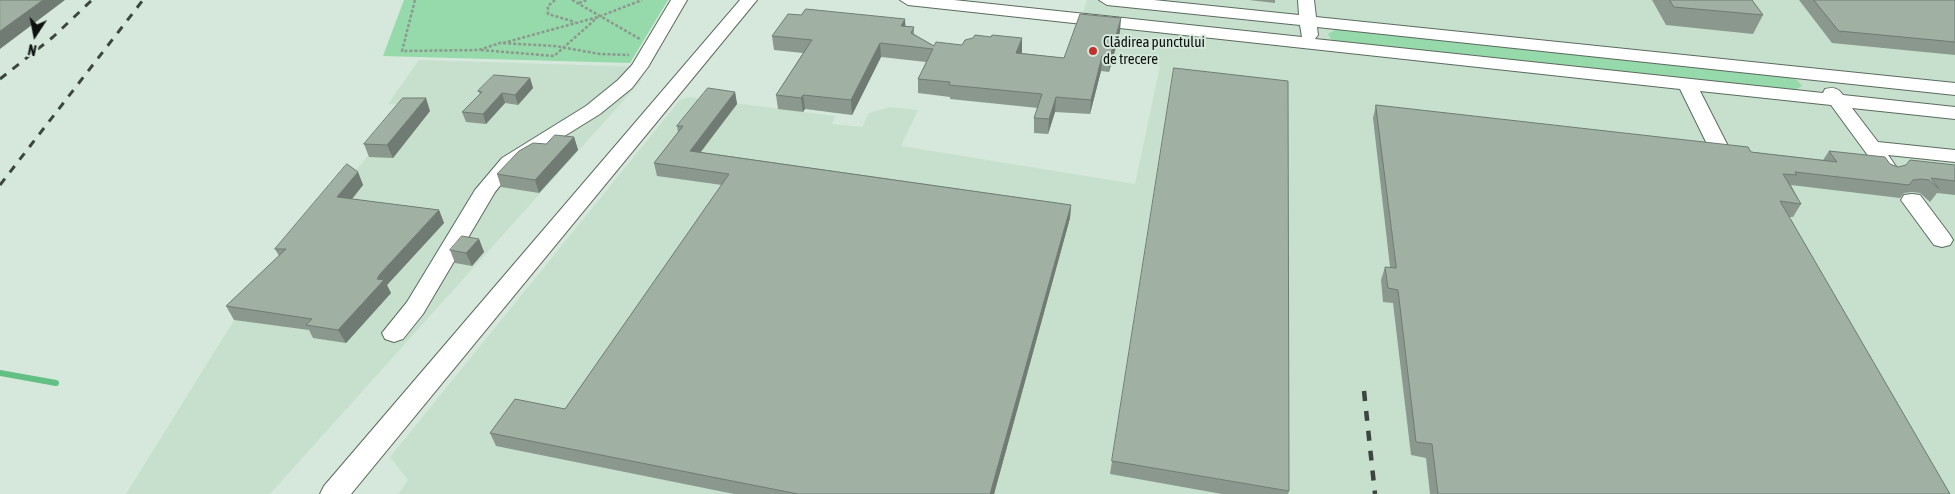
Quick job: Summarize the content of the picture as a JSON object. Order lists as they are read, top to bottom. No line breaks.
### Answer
{"places":["Clădirea punctului de trecere"],"north":"bottom"}
